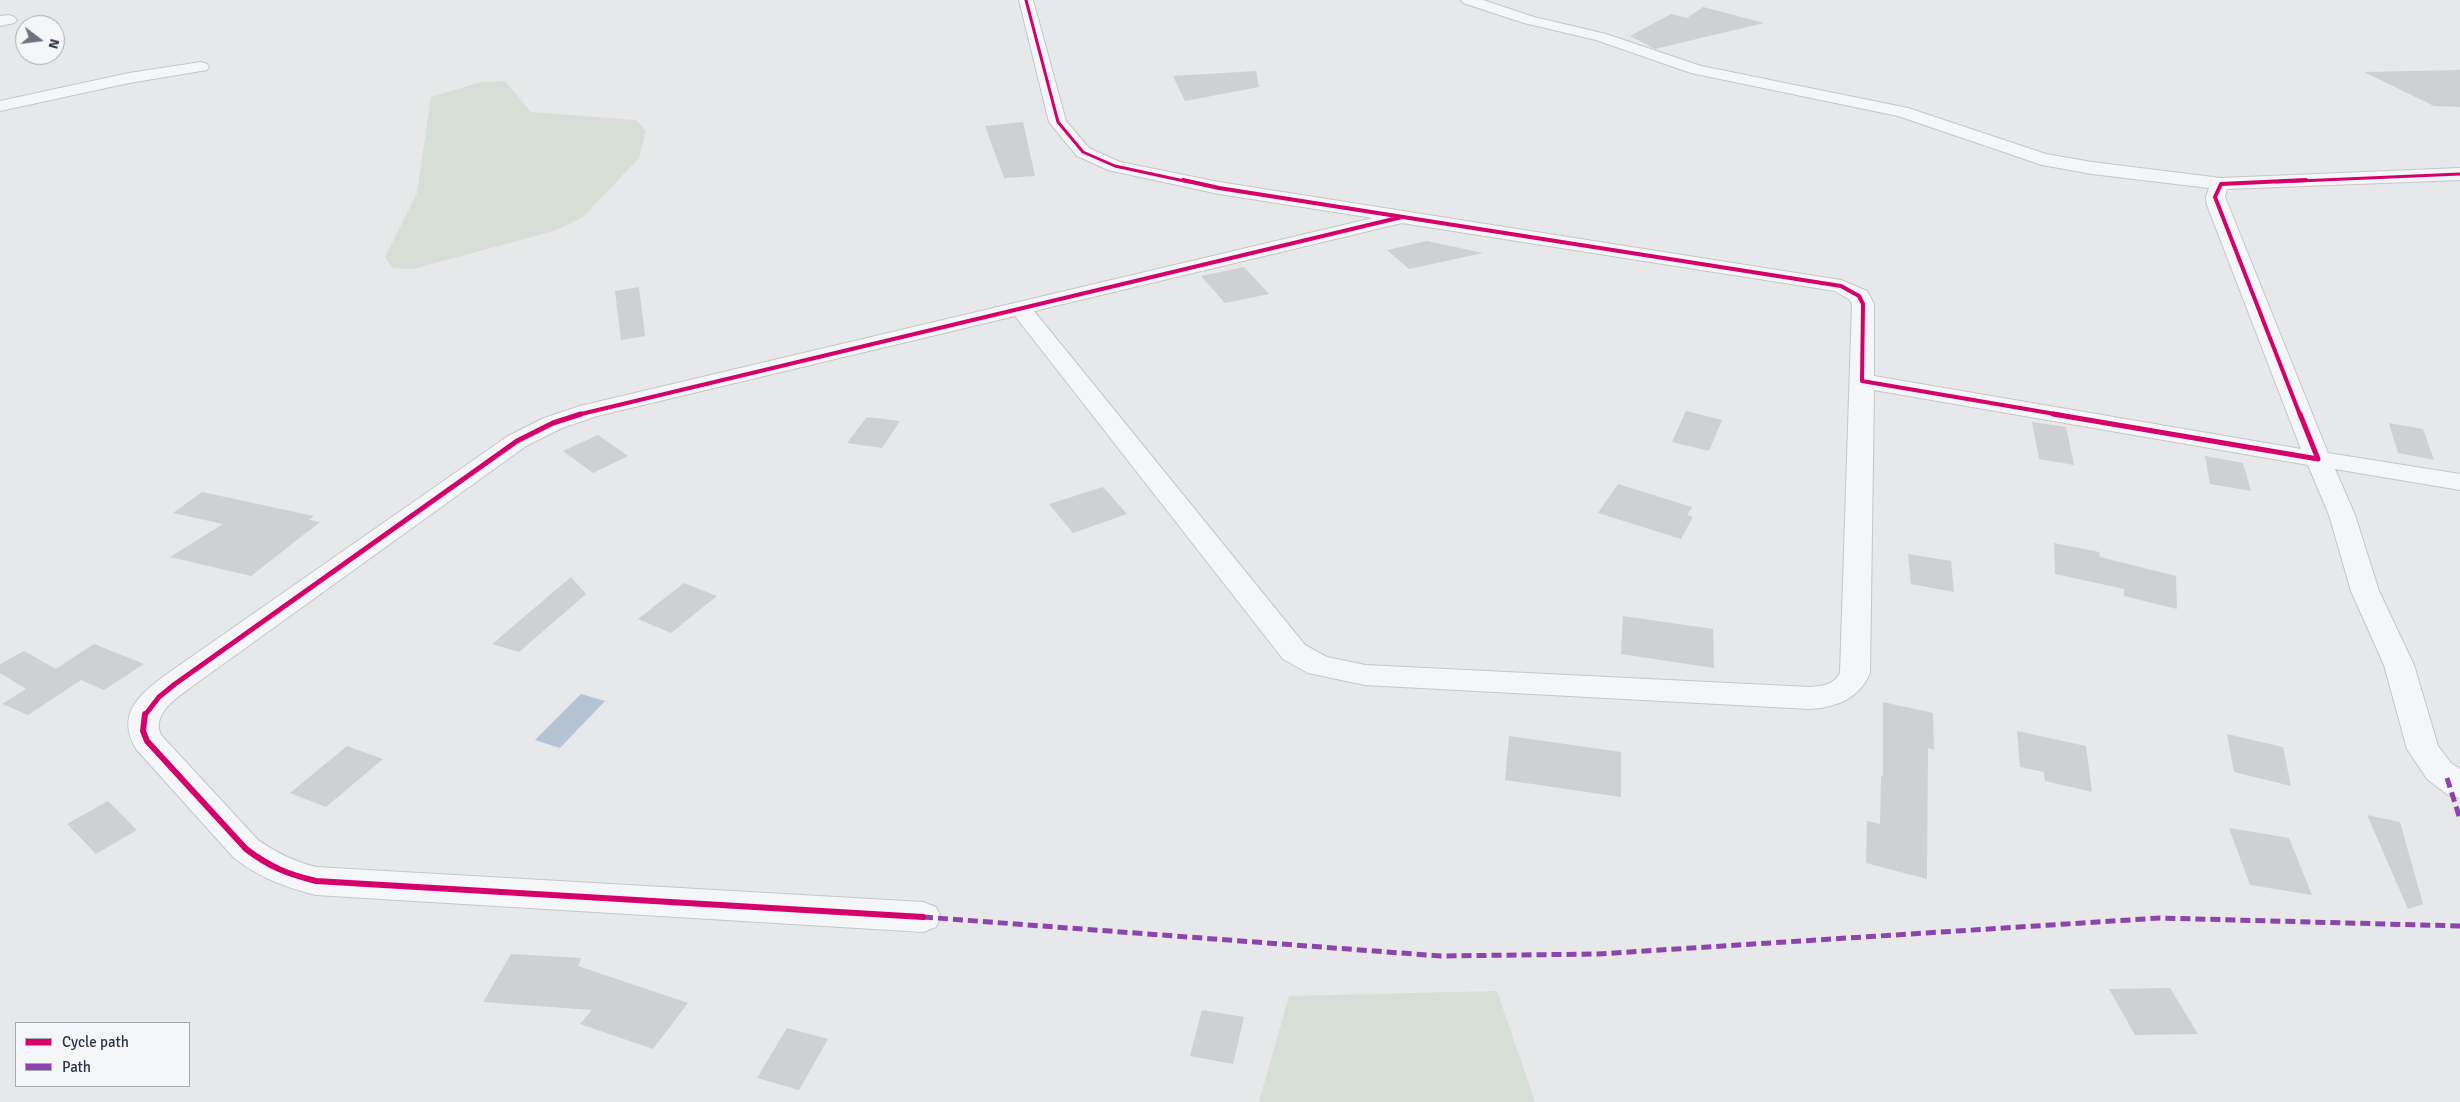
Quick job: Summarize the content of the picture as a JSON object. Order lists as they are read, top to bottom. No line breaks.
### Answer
{"legend":["Cycle path","Path"],"north":"right"}
